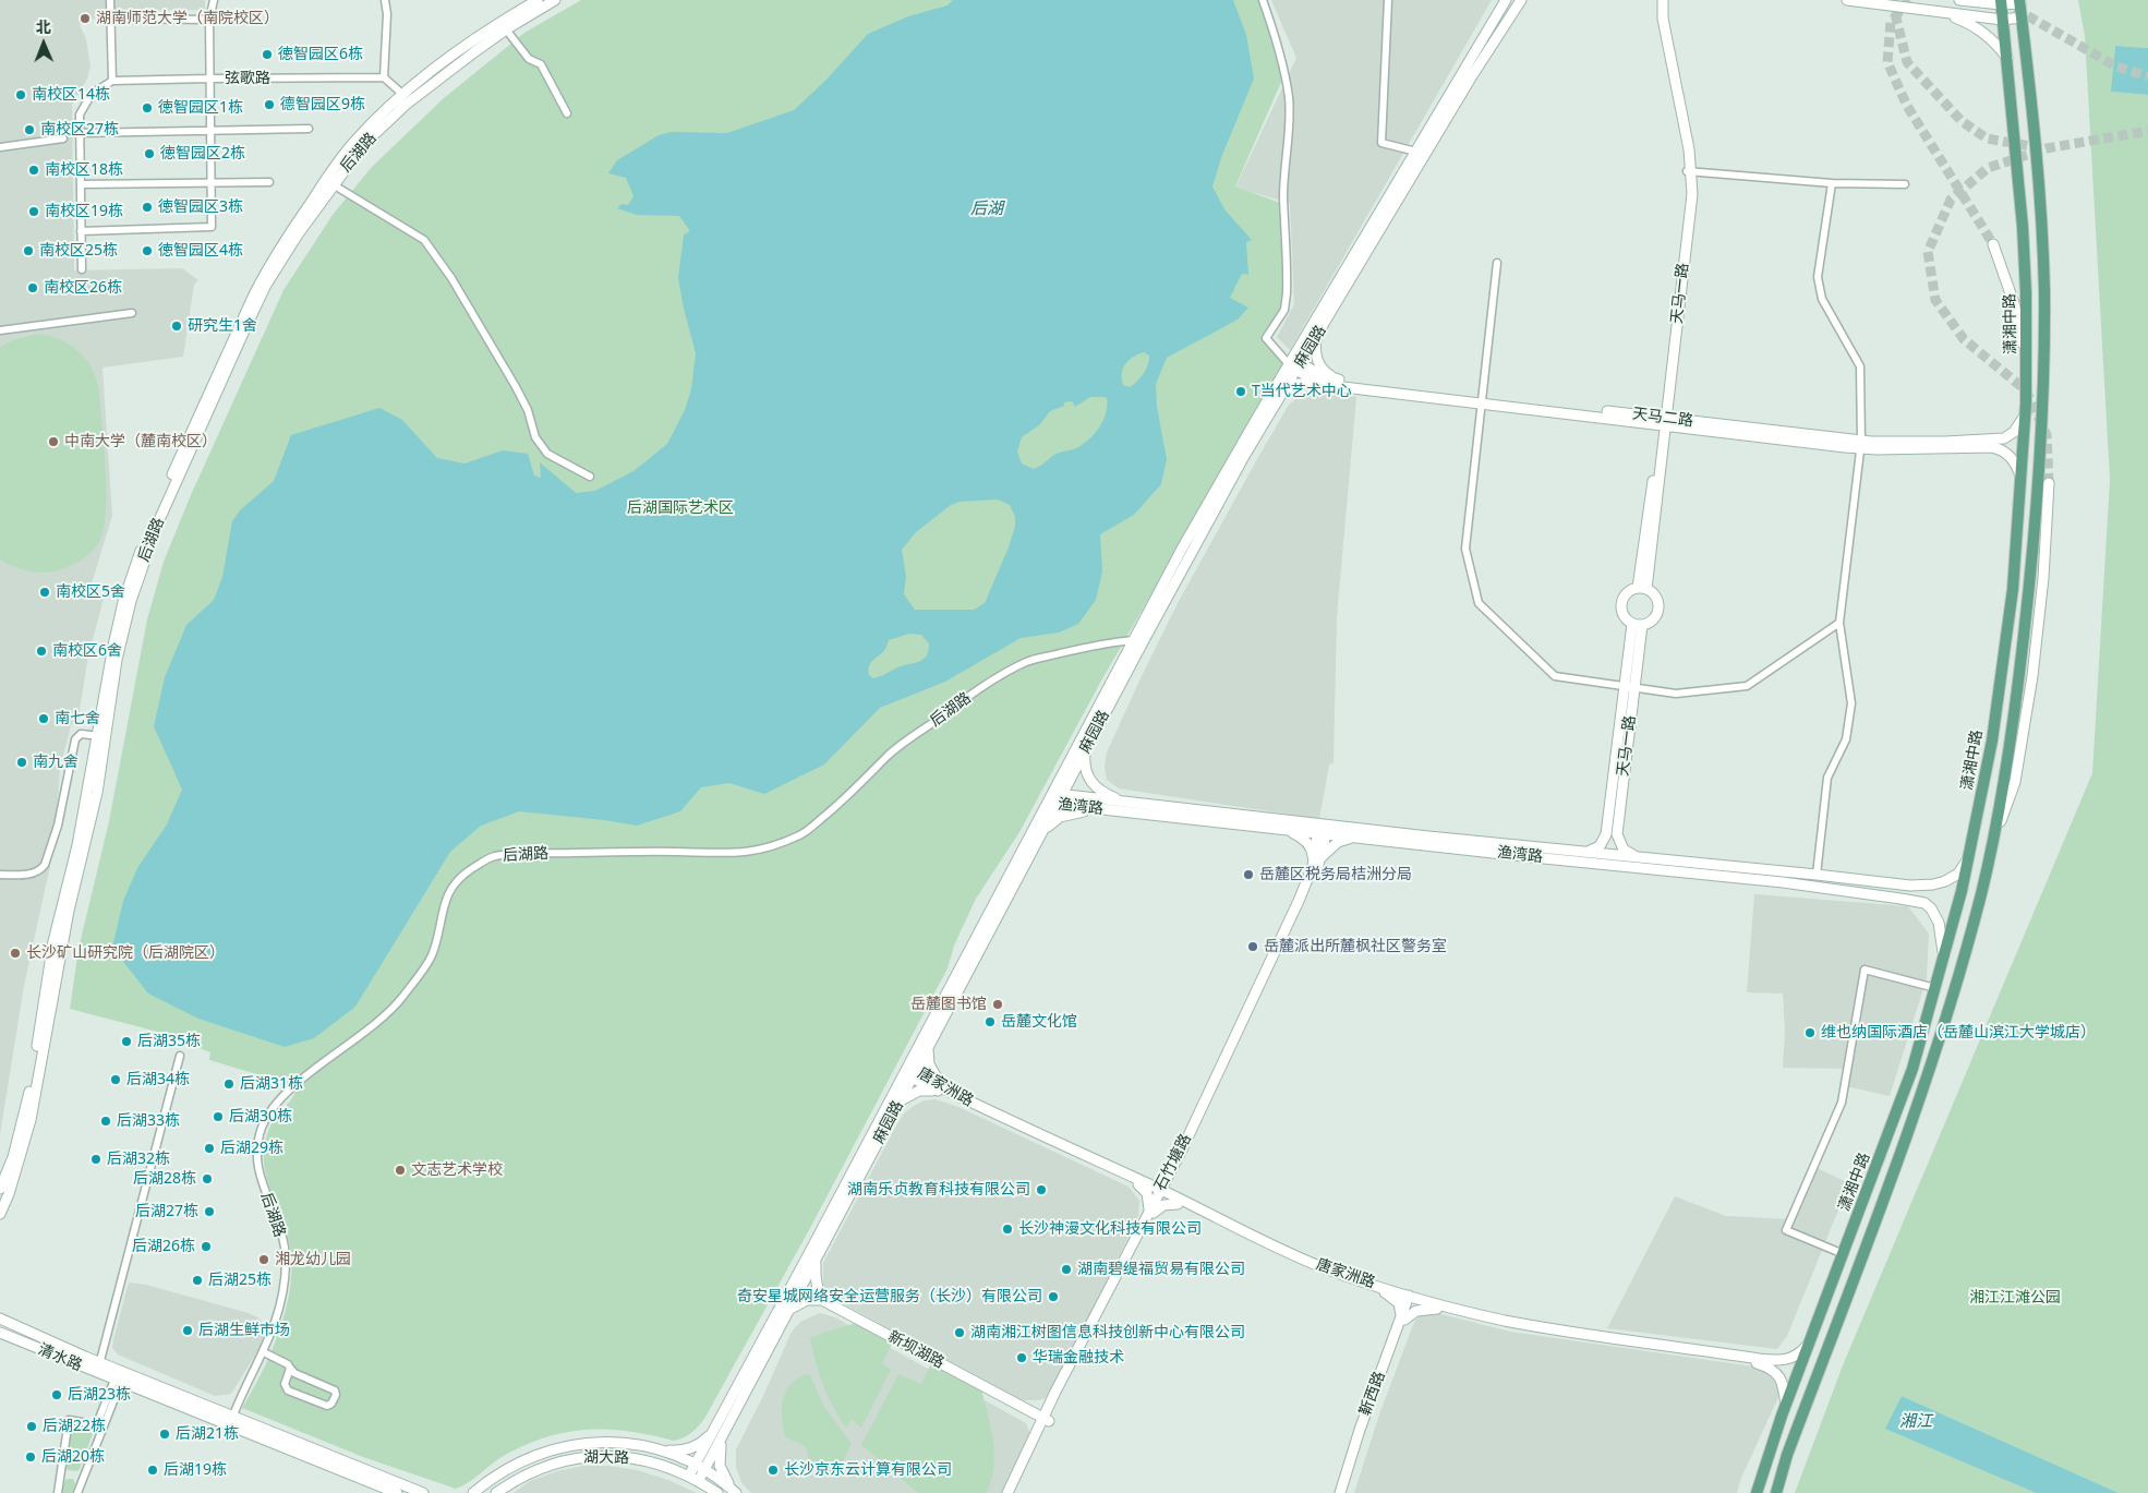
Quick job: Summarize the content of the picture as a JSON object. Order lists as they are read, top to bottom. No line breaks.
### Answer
{"streets":{"main road":["后湖路","天马一路","潇湘中路","麻园路","天马二路","渔湾路","唐家洲路","石竹塘路","新坝湖路","清水路","靳西路","湖大路"],"street":["弦歌路"]},"crossings":[["后湖路","麻园路"],["后湖路","清水路"],["天马一路","天马二路"],["天马一路","渔湾路"],["潇湘中路","天马二路"],["潇湘中路","渔湾路"],["潇湘中路","唐家洲路"],["麻园路","天马二路"],["麻园路","渔湾路"],["麻园路","唐家洲路"],["麻园路","新坝湖路"],["麻园路","湖大路"],["渔湾路","石竹塘路"],["唐家洲路","石竹塘路"],["唐家洲路","靳西路"],["石竹塘路","新坝湖路"]],"water":["后湖","湘江"],"parks":["后湖国际艺术区","湘江江滩公园"],"places":["湖南师范大学（南院校区）","徳智园区6栋","南校区14栋","德智园区9栋","徳智园区1栋","南校区27栋","徳智园区2栋","南校区18栋","徳智园区3栋","南校区19栋","南校区25栋","徳智园区4栋","南校区26栋","研究生1舍","T当代艺术中心","中南大学（麓南校区）","南校区5舍","南校区6舍","南七舍","南九舍","岳麓区税务局桔洲分局","岳麓派出所麓枫社区警务室","长沙矿山研究院（后湖院区）","岳麓图书馆","岳麓文化馆","维也纳国际酒店（岳麓山滨江大学城店）","后湖35栋","后湖34栋","后湖31栋","后湖30栋","后湖33栋","后湖29栋","后湖32栋","文志艺术学校","后湖28栋","湖南乐贞教育科技有限公司","后湖27栋","长沙神漫文化科技有限公司","后湖26栋","湘龙幼儿园","湖南碧缇福贸易有限公司","后湖25栋","奇安星城网络安全运营服务（长沙）有限公司","后湖生鲜市场","湖南湘江树图信息科技创新中心有限公司","华瑞金融技术","后湖23栋","后湖22栋","后湖21栋","后湖20栋","后湖19栋","长沙京东云计算有限公司"],"north":"top"}
